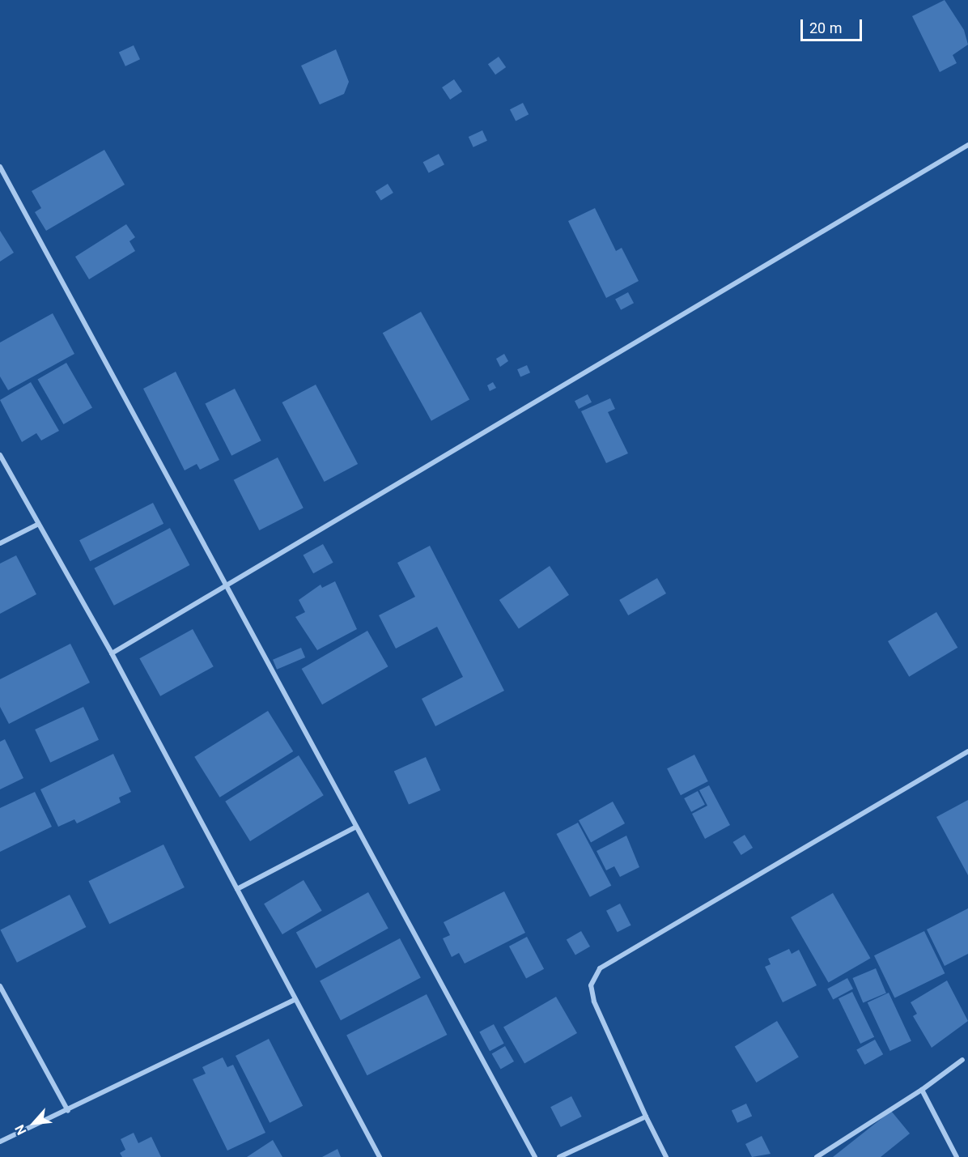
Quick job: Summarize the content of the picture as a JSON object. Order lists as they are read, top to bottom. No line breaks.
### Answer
{"scale_bar":"20 m","north":"bottom left"}
